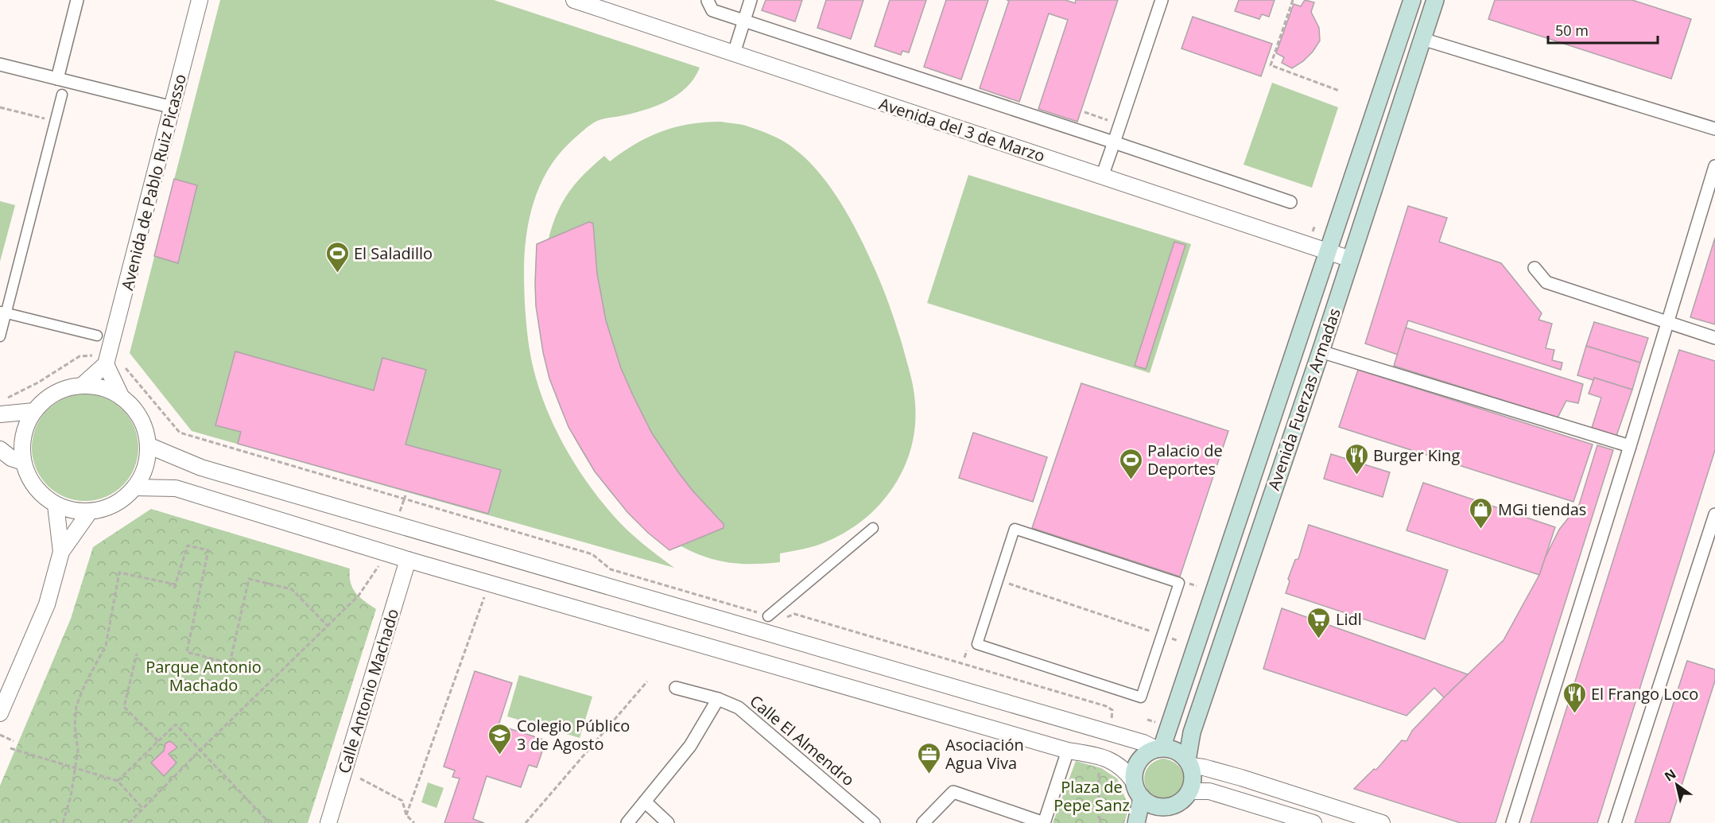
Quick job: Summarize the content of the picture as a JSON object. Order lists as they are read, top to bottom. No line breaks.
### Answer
{"streets":{"main road":["Avenida Fuerzas Armadas"],"street":["Avenida del 3 de Marzo","Avenida de Pablo Ruiz Picasso","Calle Antonio Machado","Calle El Almendro"]},"crossings":[["Avenida del 3 de Marzo","Avenida Fuerzas Armadas"]],"parks":["Parque Antonio Machado","Plaza de Pepe Sanz"],"places":{"sports":["El Saladillo","Palacio de Deportes"],"restaurant":["Burger King","El Frango Loco"],"shop":["MGi tiendas"],"supermarket":["Lidl"],"school or university":["Colegio Público 3 de Agosto"],"office":["Asociación Agua Viva"]},"scale_bar":"50 m","north":"top left"}
